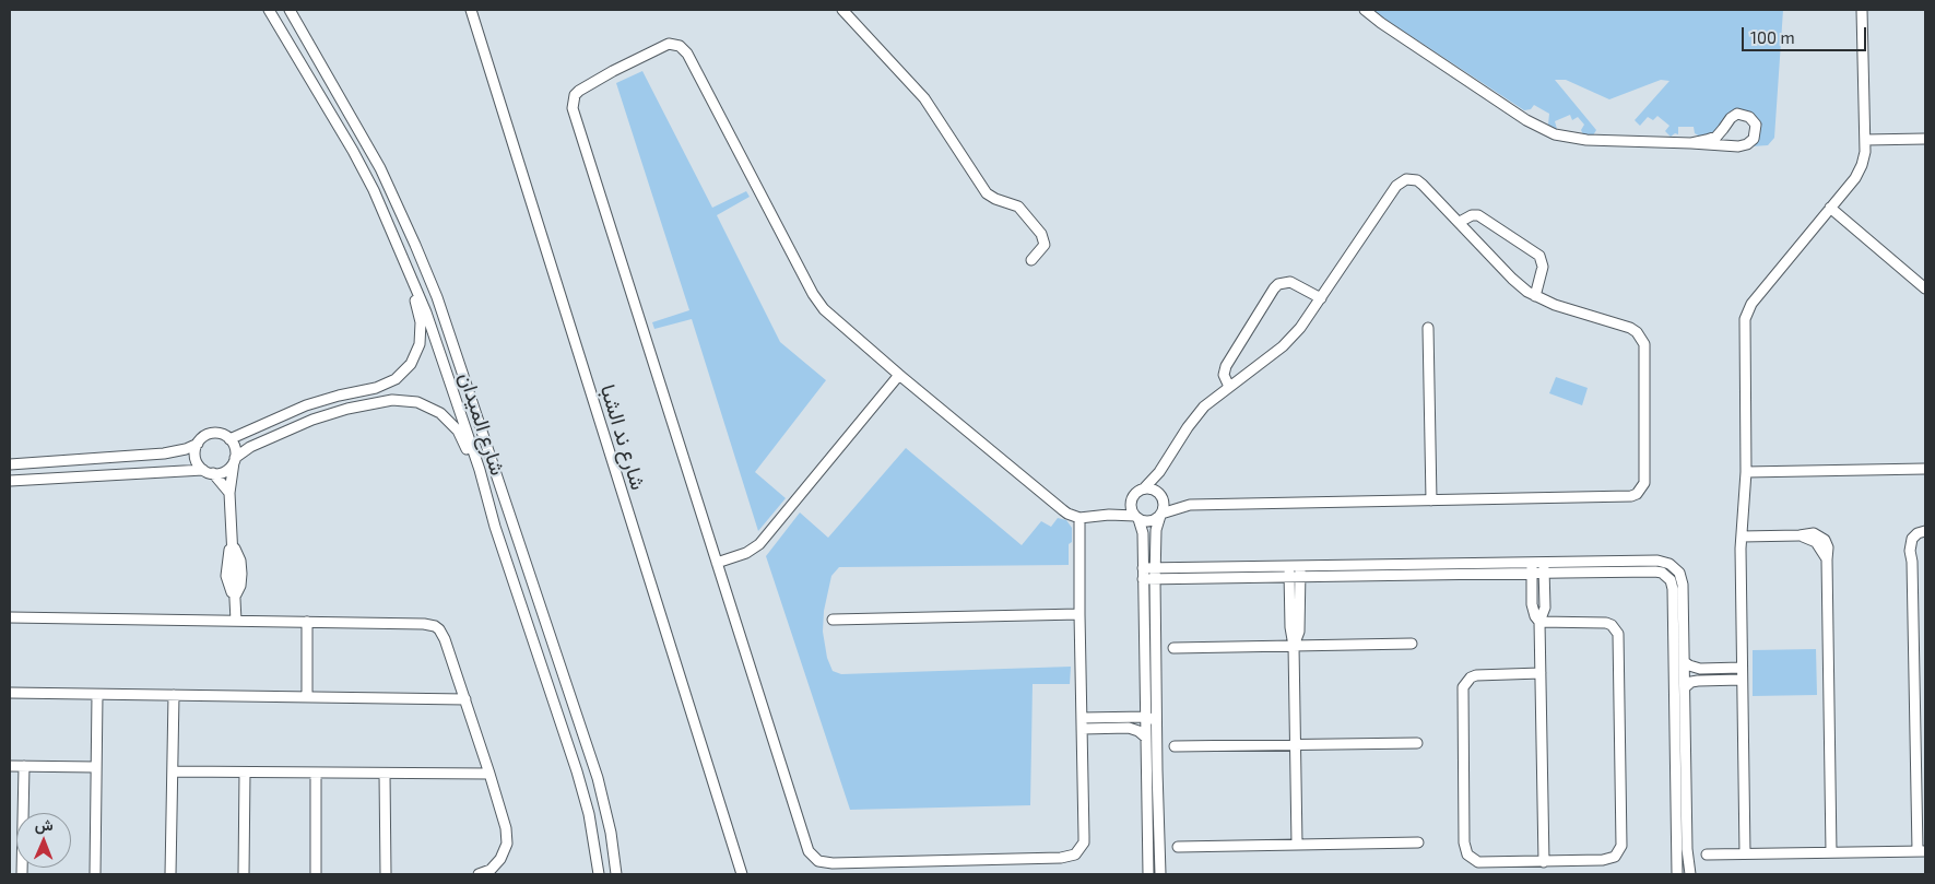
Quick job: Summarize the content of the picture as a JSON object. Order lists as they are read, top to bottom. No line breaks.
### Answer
{"streets":{"street":["شارع الميدان","شارع ند الشبا"]},"scale_bar":"100 m","north":"top"}
